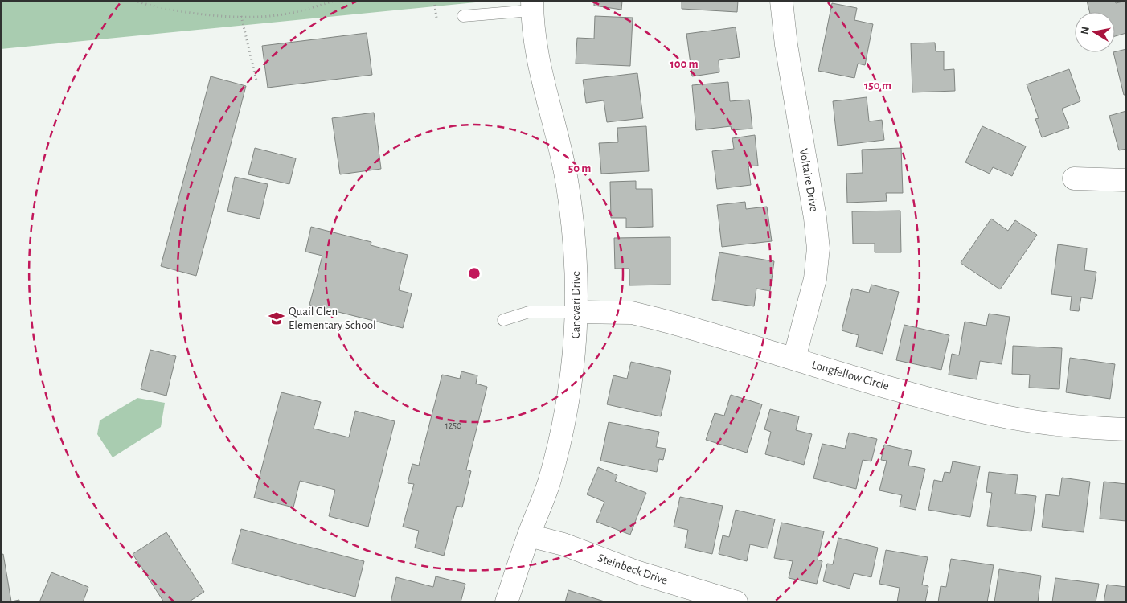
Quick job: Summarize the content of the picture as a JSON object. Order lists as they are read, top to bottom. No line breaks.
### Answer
{"streets":{"street":["Voltaire Drive","Canevari Drive","Longfellow Circle","Steinbeck Drive"]},"crossings":[["Voltaire Drive","Longfellow Circle"],["Canevari Drive","Longfellow Circle"],["Canevari Drive","Steinbeck Drive"]],"places":{"school or university":["Quail Glen Elementary School"]},"house_numbers":["1250"],"north":"left","rings":["100 m","150 m","50 m"]}
